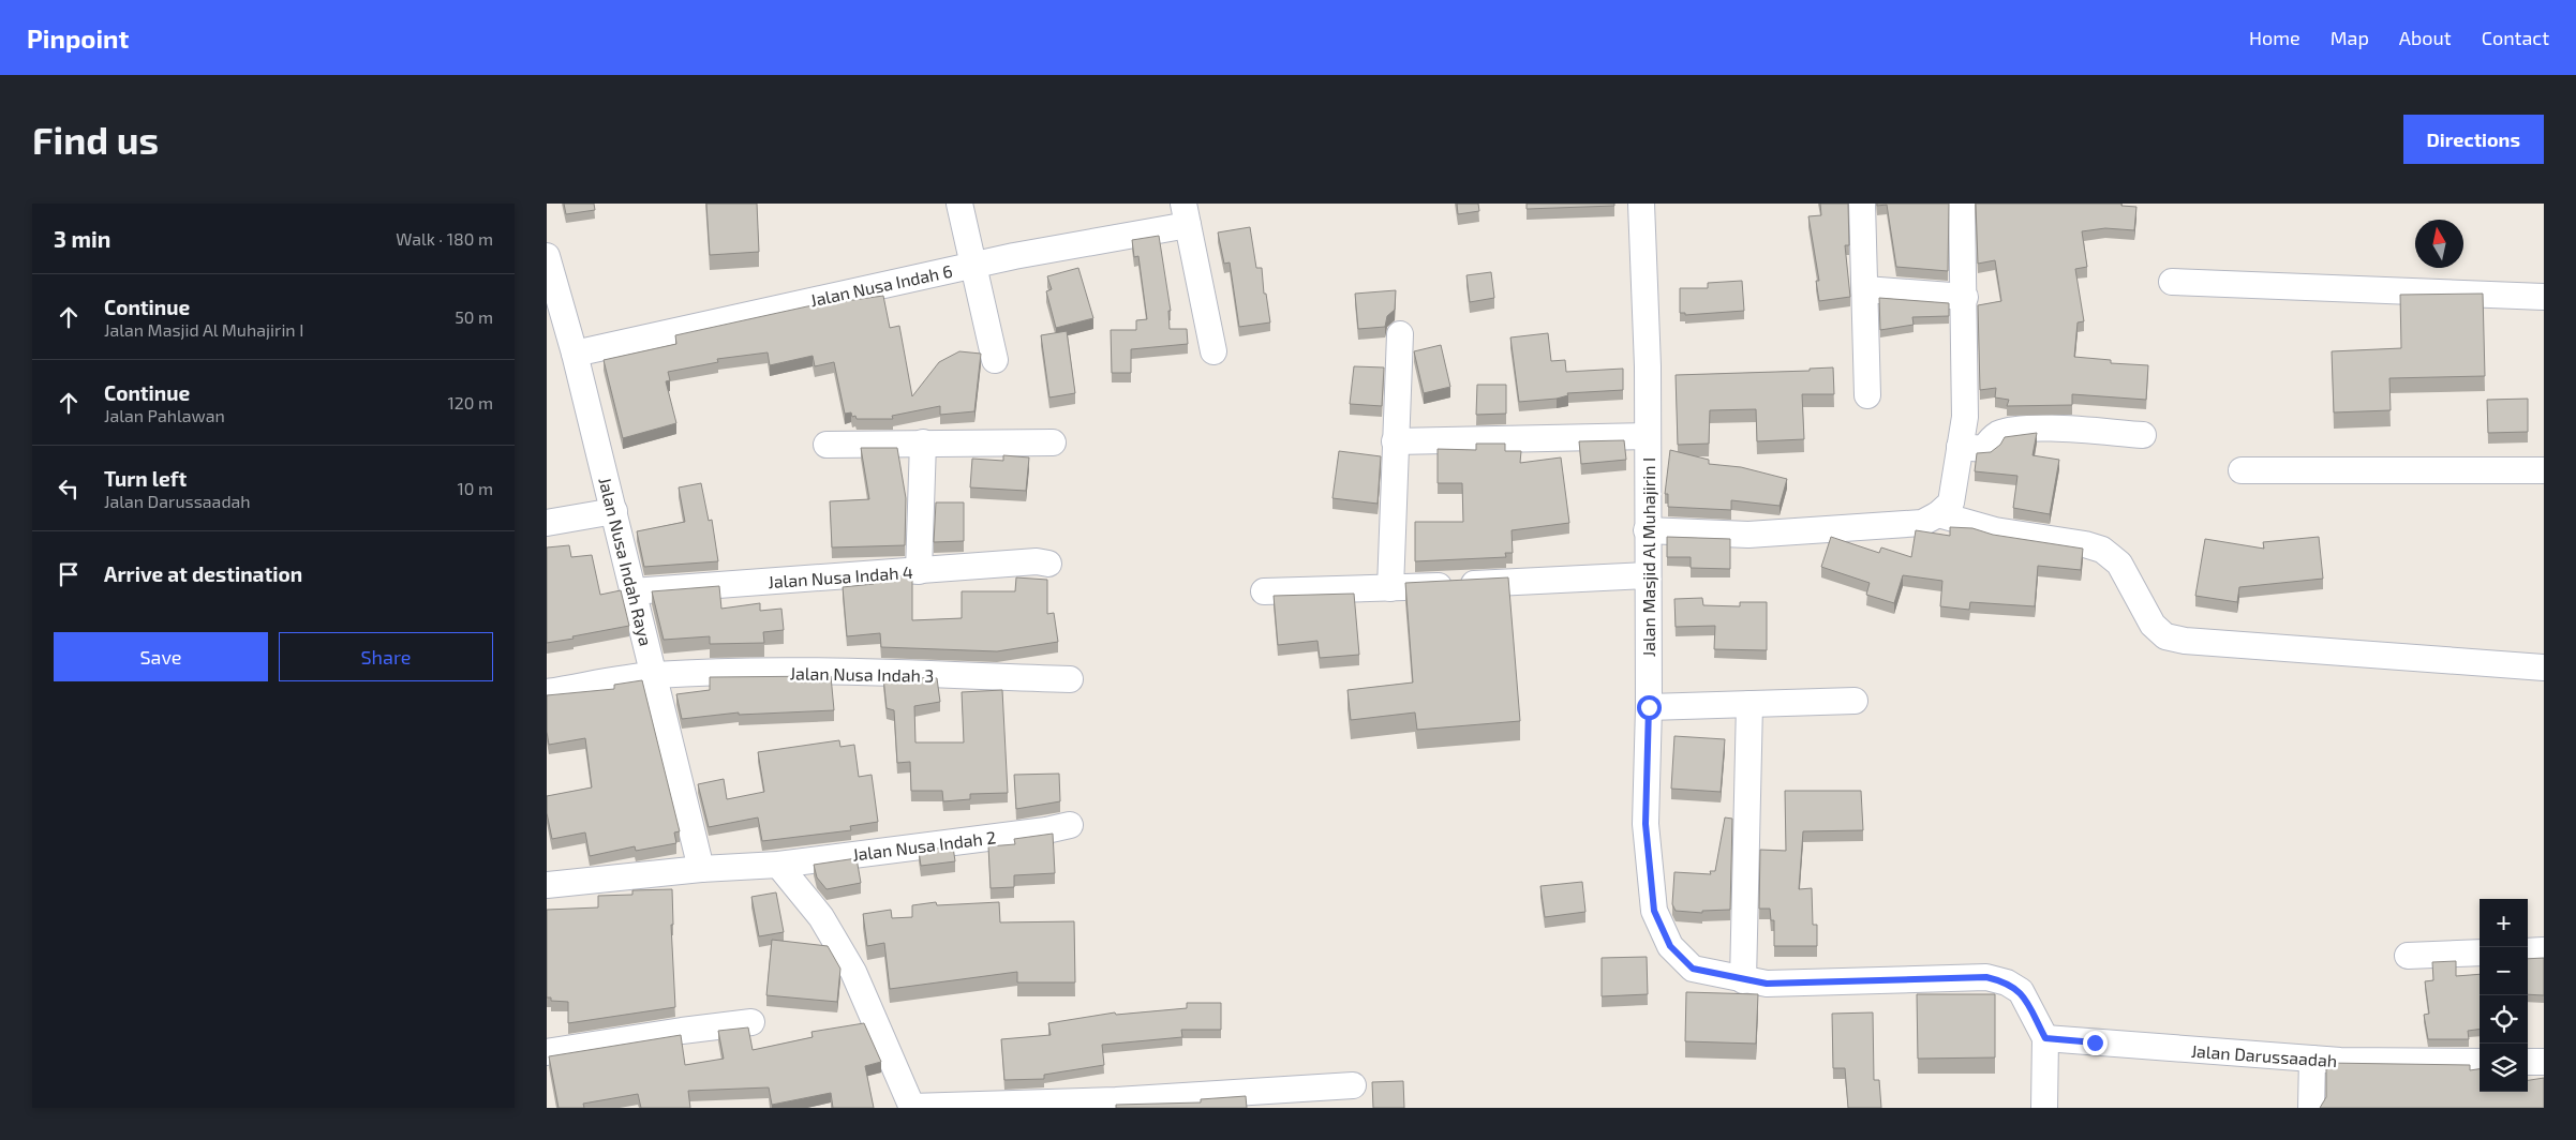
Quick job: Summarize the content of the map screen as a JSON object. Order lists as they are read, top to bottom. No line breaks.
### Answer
{"streets":{"street":["Jalan Nusa Indah 6","Jalan Masjid Al Muhajirin I","Jalan Nusa Indah Raya","Jalan Nusa Indah 4","Jalan Nusa Indah 3","Jalan Nusa Indah 2","Jalan Darussaadah"]},"crossings":[["Jalan Nusa Indah 6","Jalan Nusa Indah Raya"],["Jalan Masjid Al Muhajirin I","Jalan Darussaadah"],["Jalan Nusa Indah Raya","Jalan Nusa Indah 4"],["Jalan Nusa Indah Raya","Jalan Nusa Indah 3"],["Jalan Nusa Indah Raya","Jalan Nusa Indah 2"]],"north":"top","page":{"header":"Pinpoint","nav":["Home","Map","About","Contact"],"buttons":["Directions",["Save","Share"]],"title":"Find us","heading":["3 min","Walk · 180 m"],"list":[["Continue","Jalan Masjid Al Muhajirin I","50 m"],["Continue","Jalan Pahlawan","120 m"],["Turn left","Jalan Darussaadah","10 m"],"Arrive at destination"],"map_buttons":["+","−"]}}
